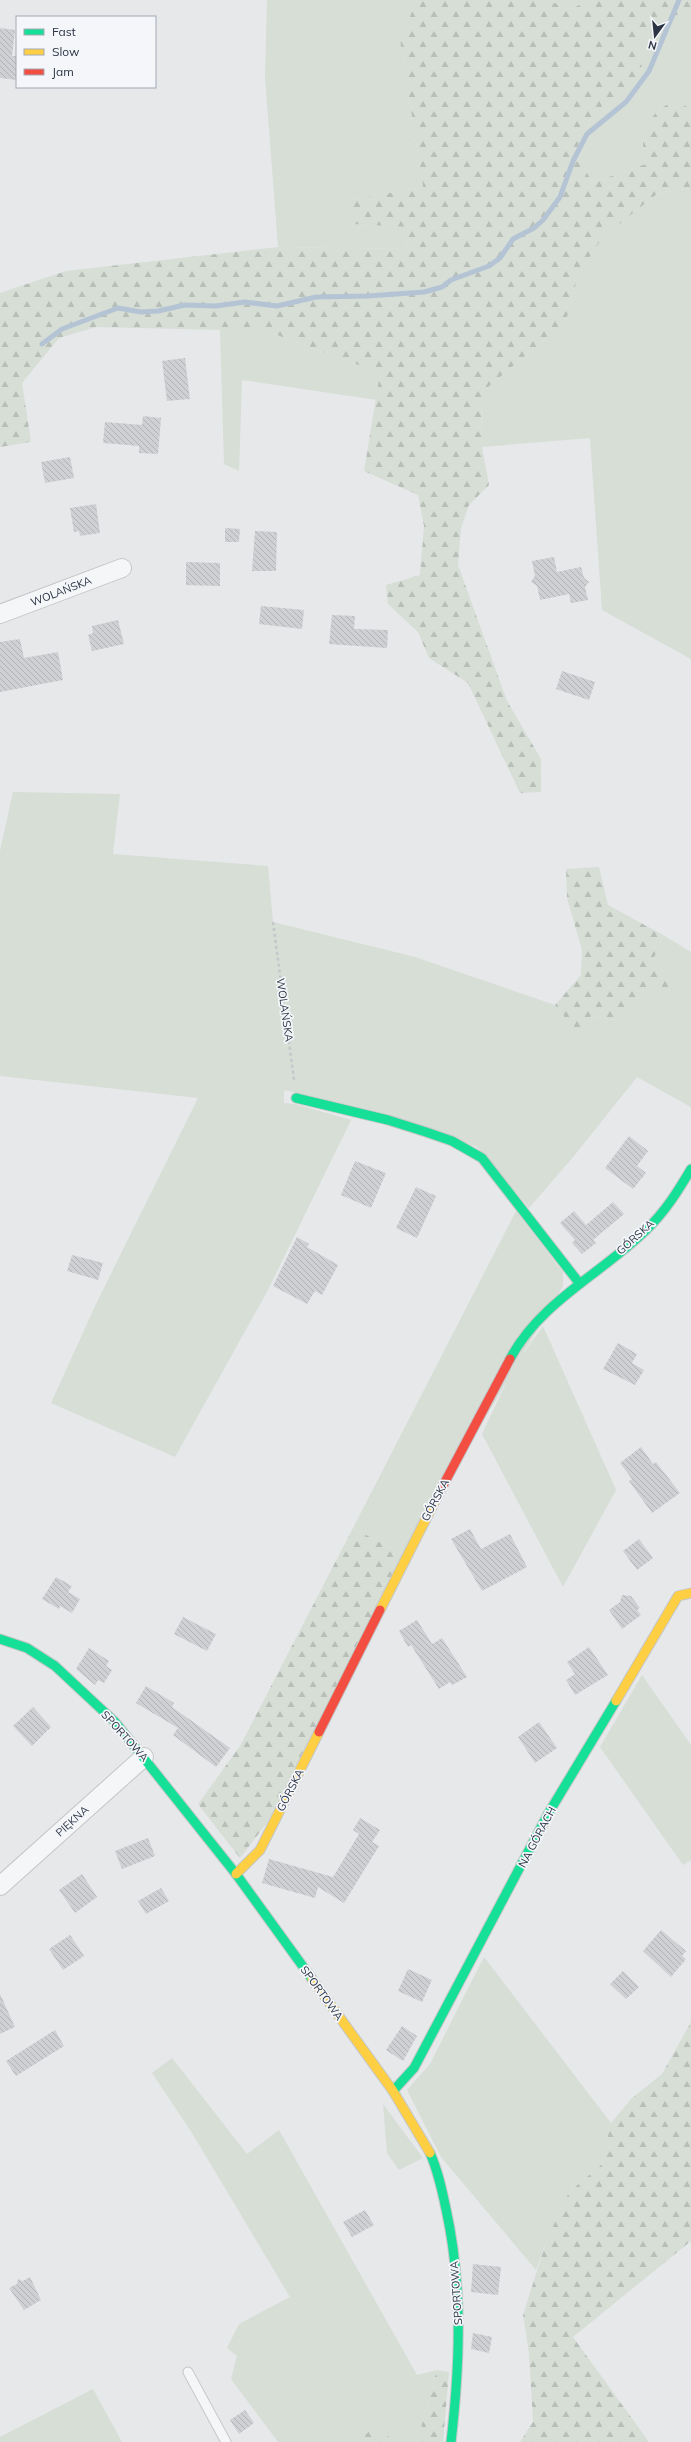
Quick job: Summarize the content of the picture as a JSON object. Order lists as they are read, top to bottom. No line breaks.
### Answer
{"streets":{"street":["WOLAŃSKA","GÓRSKA","SPORTOWA","PIĘKNA","NA GÓRACH"]},"crossings":[["GÓRSKA","SPORTOWA"],["SPORTOWA","PIĘKNA"],["SPORTOWA","NA GÓRACH"]],"legend":["Fast","Slow","Jam"],"north":"bottom"}
